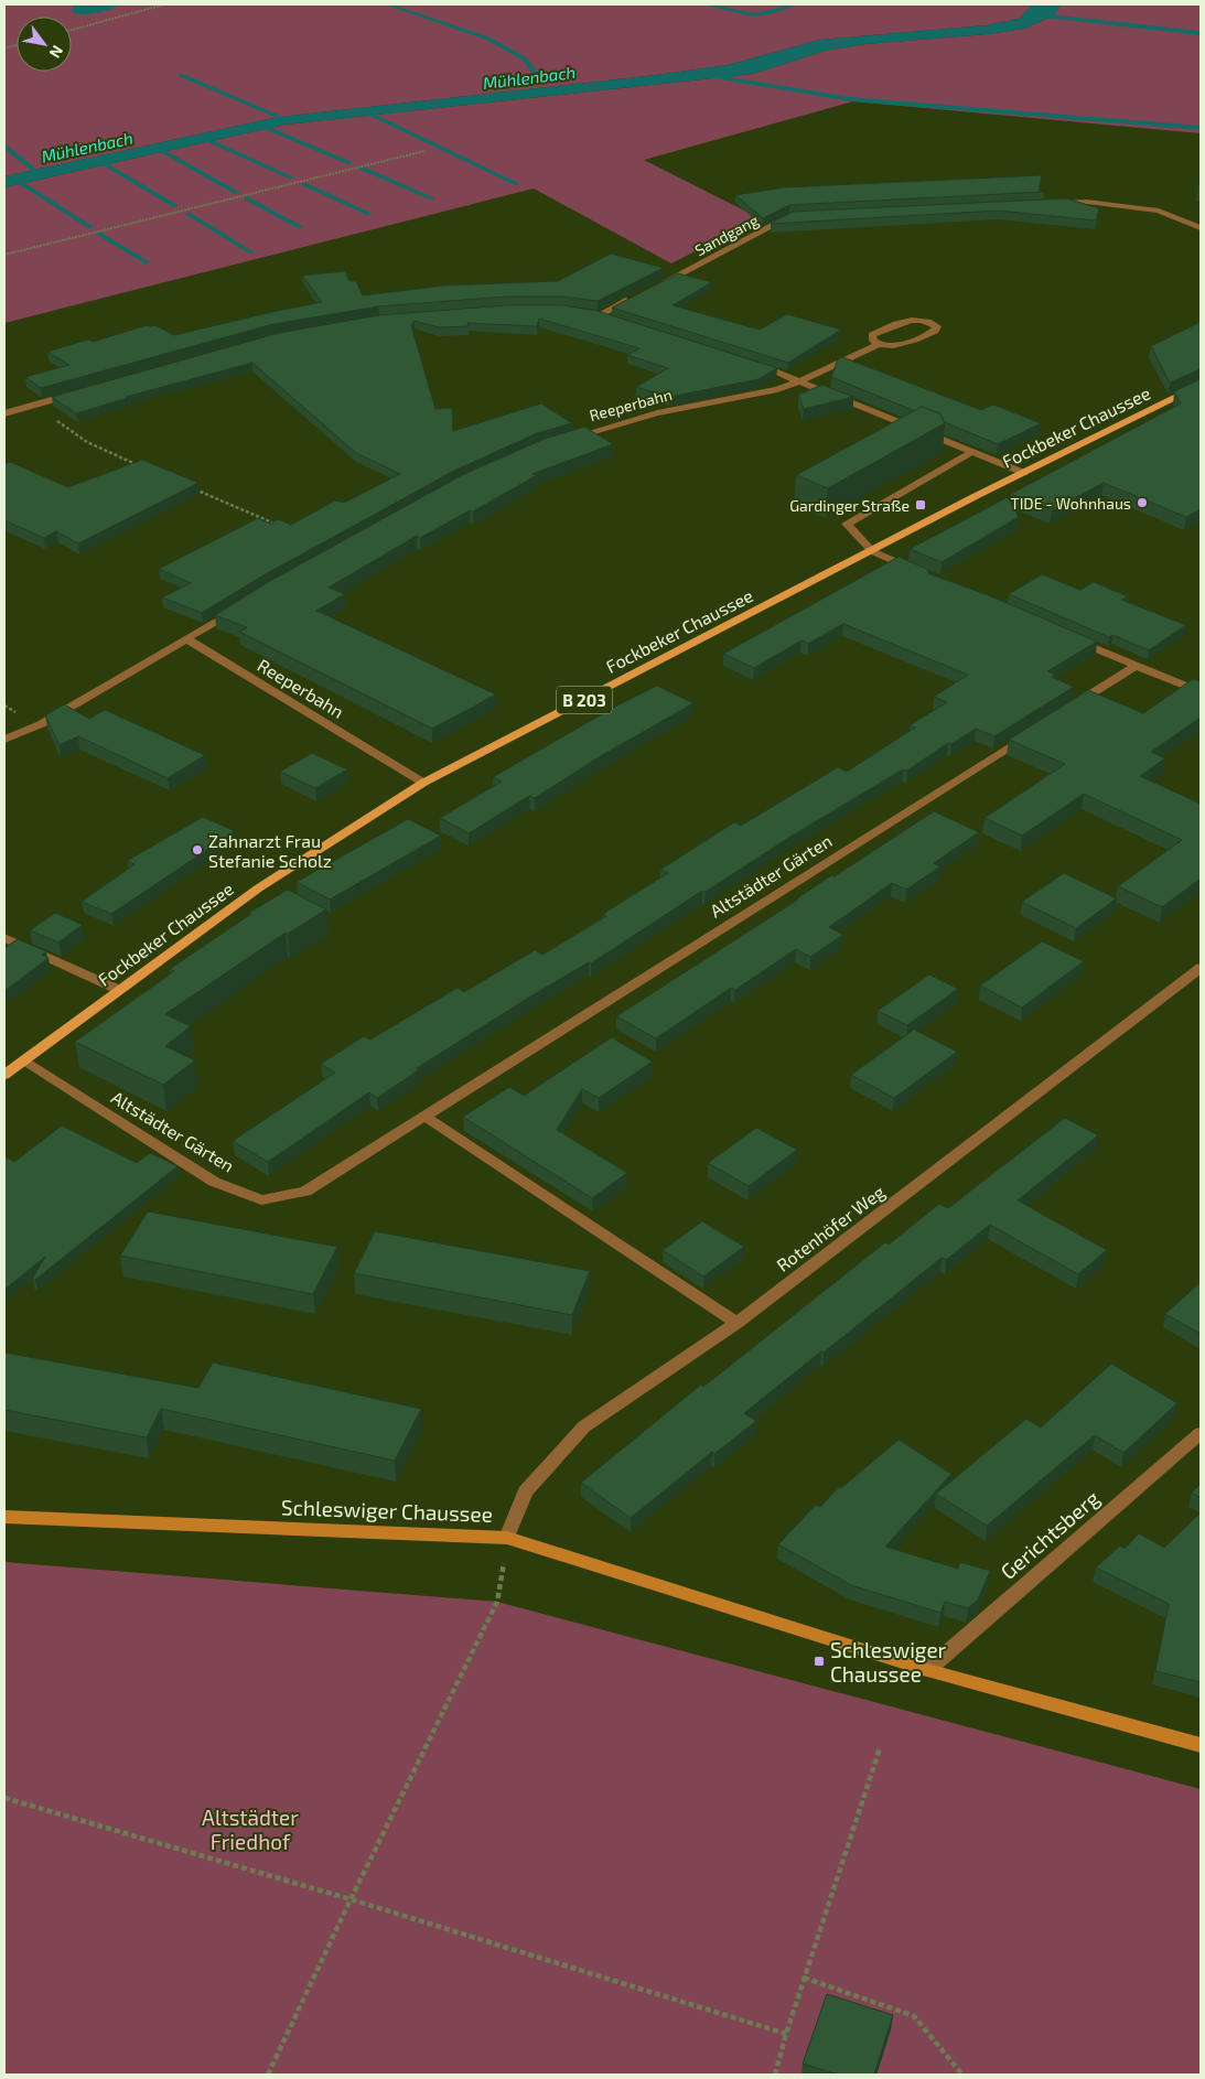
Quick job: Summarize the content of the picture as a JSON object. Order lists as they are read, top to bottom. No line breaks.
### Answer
{"streets":{"main road":["Fockbeker Chaussee","B 203"],"street":["Sandgang","Reeperbahn","Altstädter Gärten","Rotenhöfer Weg","Schleswiger Chaussee","Gerichtsberg"]},"crossings":[["Reeperbahn","Fockbeker Chaussee"],["Fockbeker Chaussee","Altstädter Gärten"],["Rotenhöfer Weg","Schleswiger Chaussee"],["Schleswiger Chaussee","Gerichtsberg"]],"water":["Mühlenbach"],"parks":["Altstädter Friedhof"],"places":{"other":["TIDE - Wohnhaus","Zahnarzt Frau Stefanie Scholz"],"transit":["Gardinger Straße","Schleswiger Chaussee"]},"north":"bottom right"}
